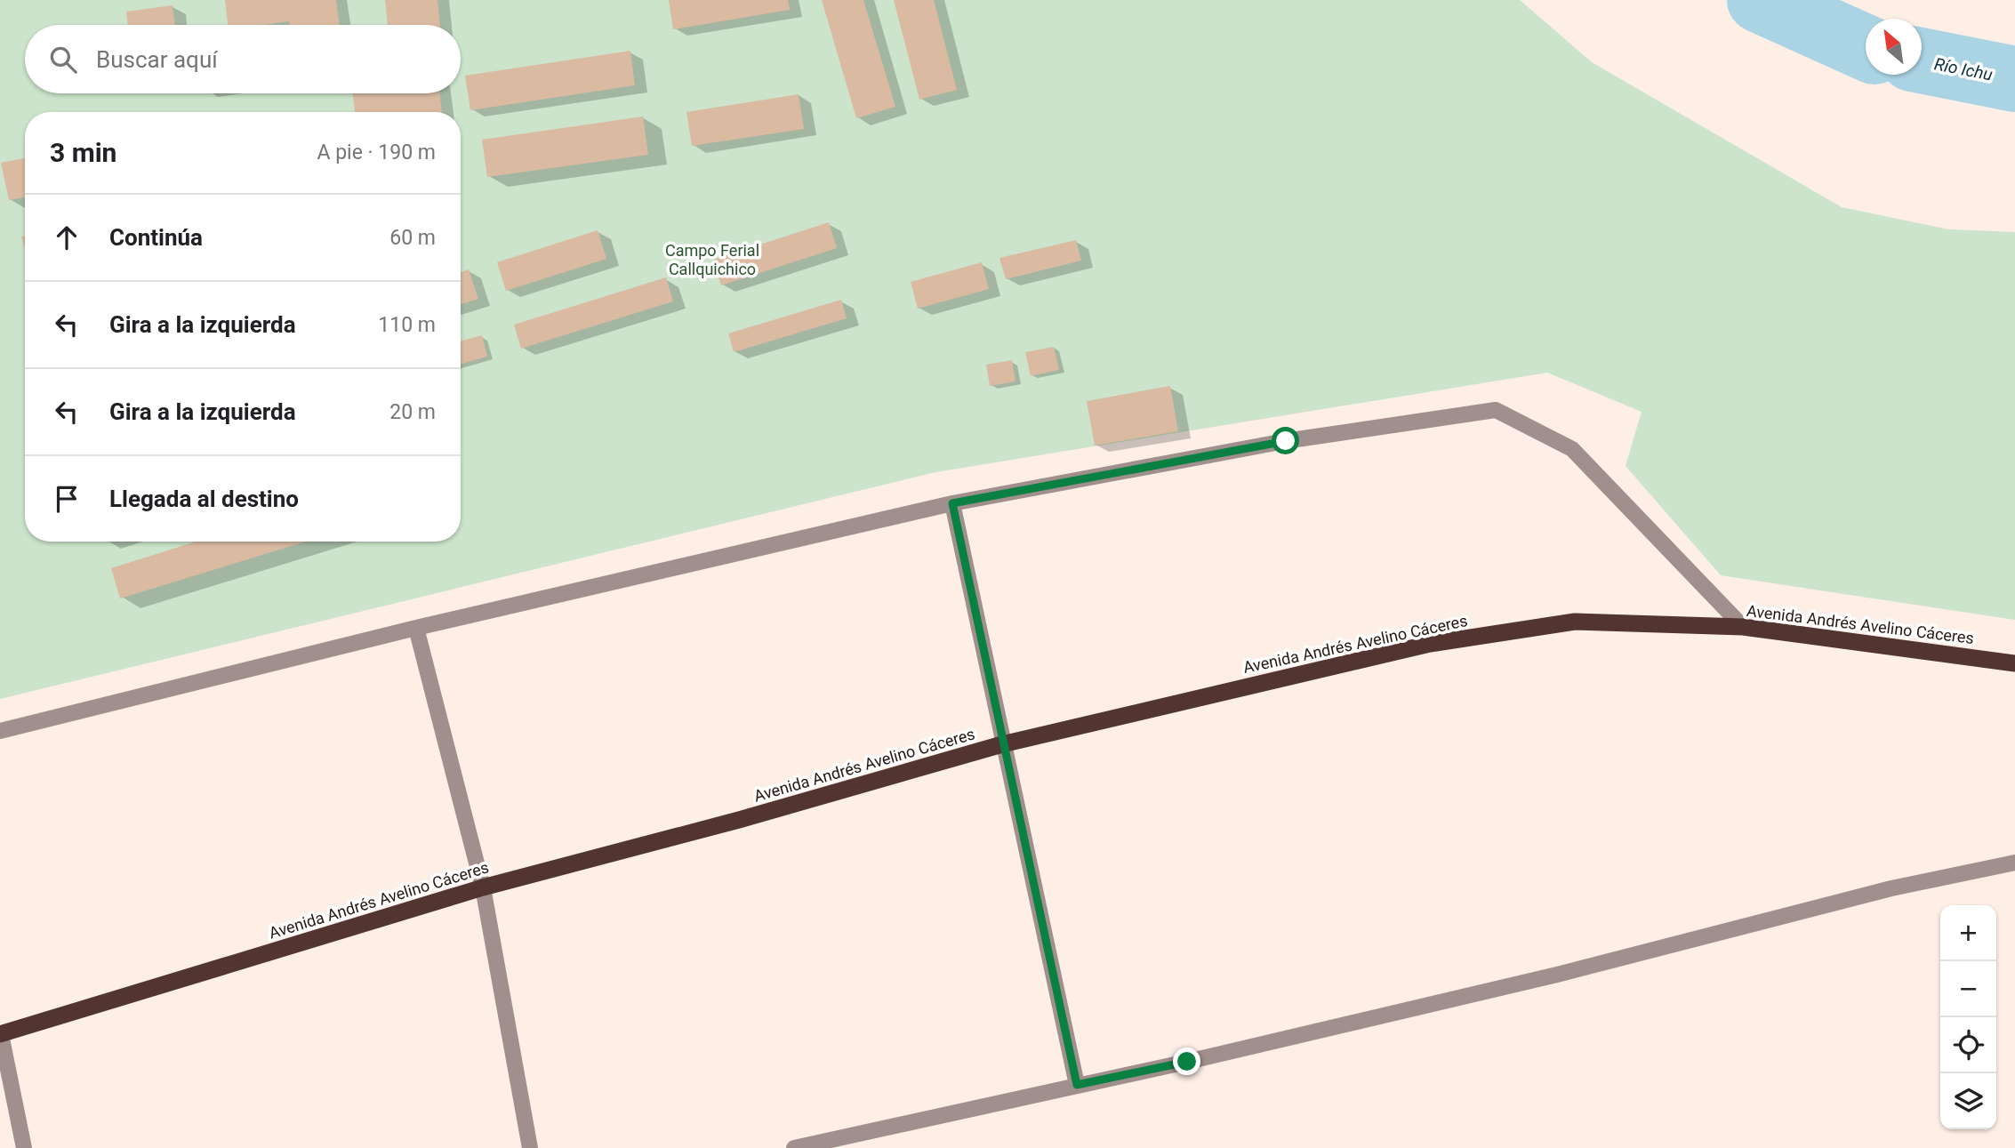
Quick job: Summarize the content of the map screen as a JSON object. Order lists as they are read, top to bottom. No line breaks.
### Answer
{"streets":{"highway":["Avenida Andrés Avelino Cáceres"]},"water":["Río Ichu"],"parks":["Campo Ferial Callquichico"],"north":"top left","page":{"search":"Buscar aquí","heading":["3 min","A pie · 190 m"],"list":[["Continúa","60 m"],["Gira a la izquierda","110 m"],["Gira a la izquierda","20 m"],"Llegada al destino"],"map_buttons":["+","−"]}}
